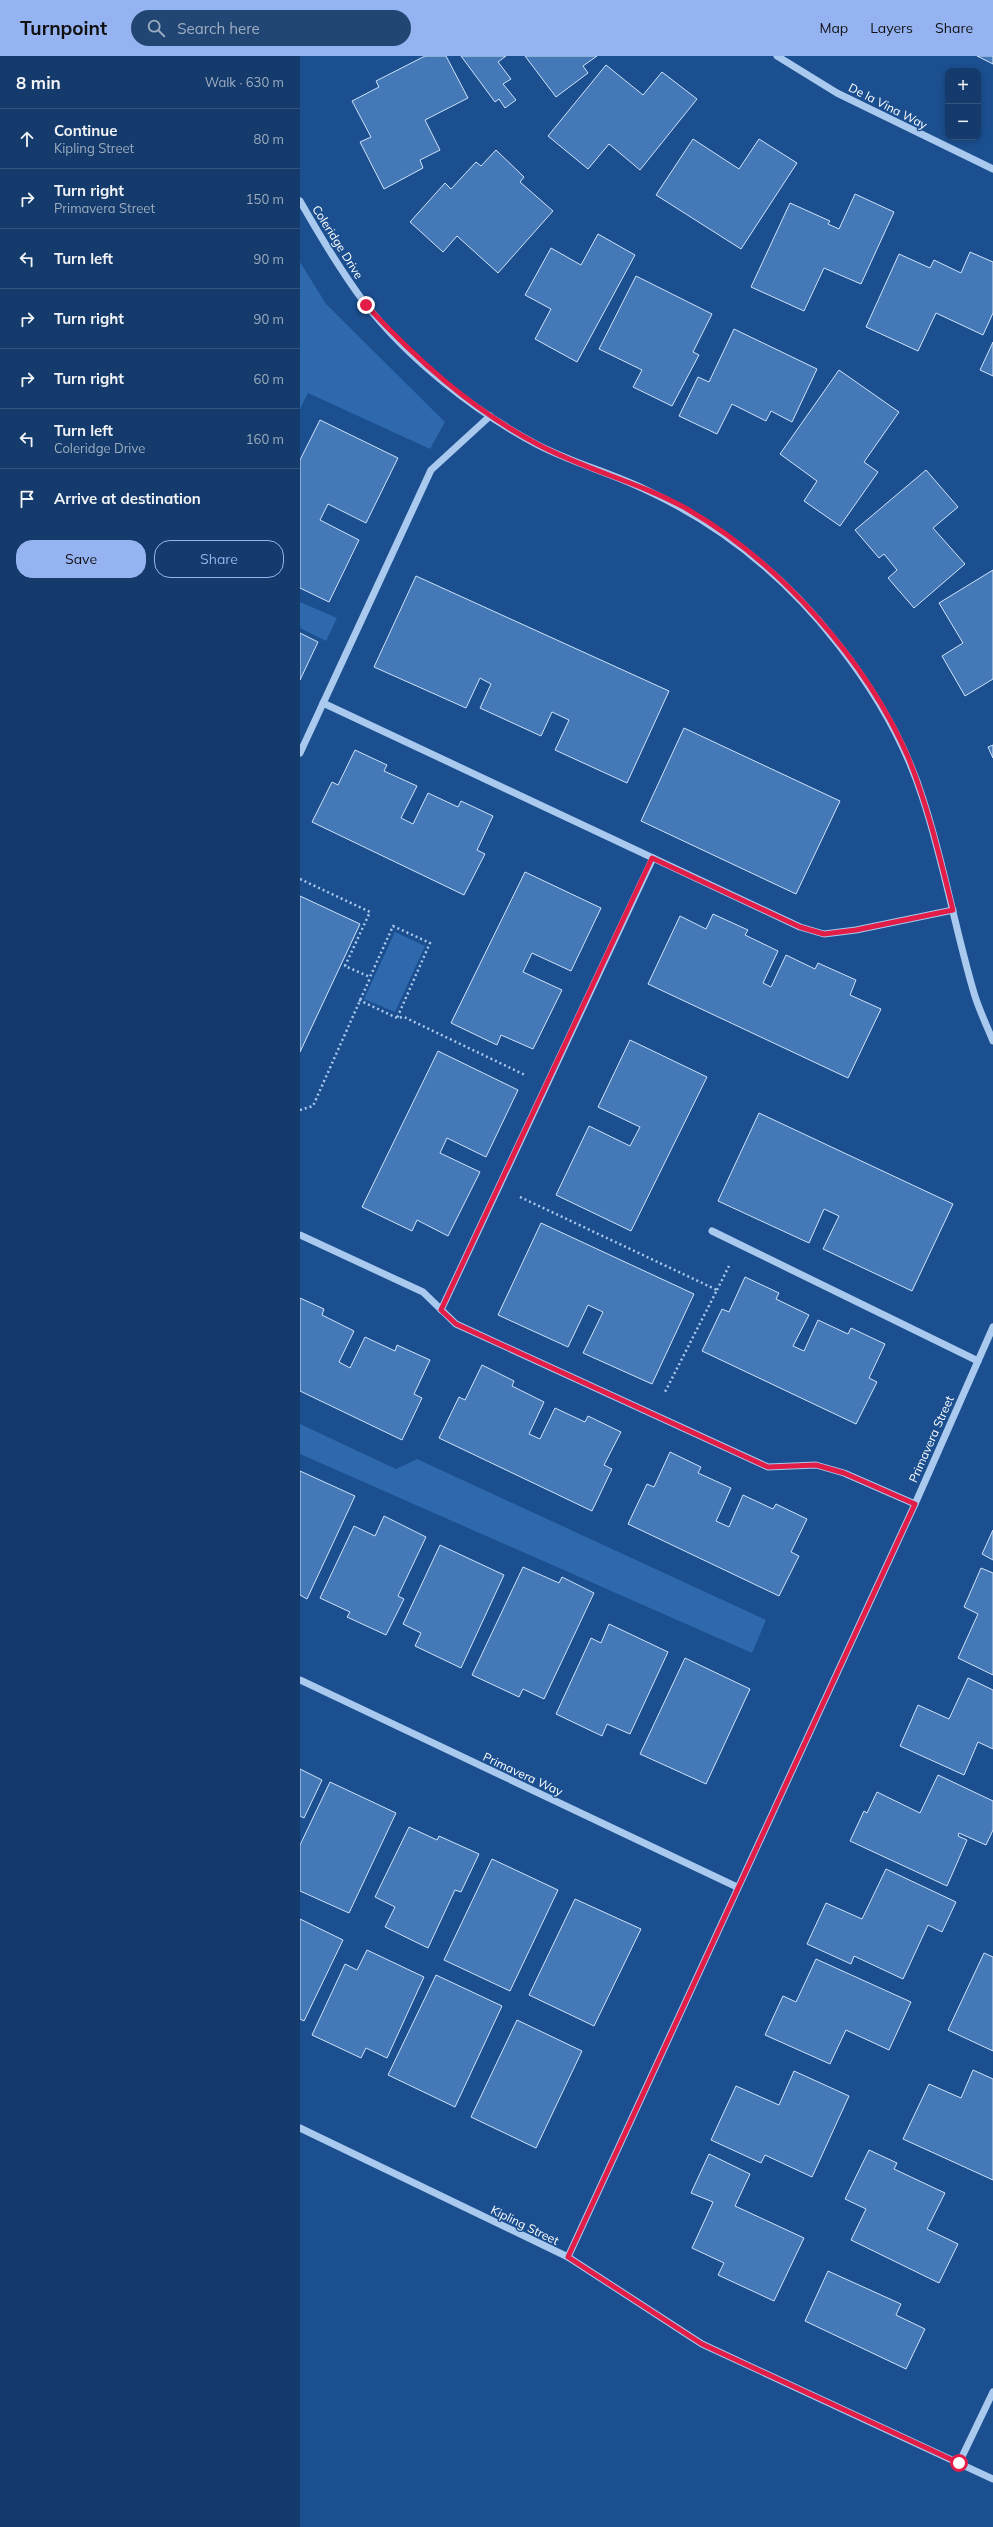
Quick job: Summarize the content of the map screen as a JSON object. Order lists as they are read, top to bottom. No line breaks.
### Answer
{"streets":{"street":["De la Vina Way","Coleridge Drive","Primavera Street","Primavera Way","Kipling Street"]},"crossings":[["Primavera Street","Primavera Way"],["Primavera Street","Kipling Street"]],"page":{"header":"Turnpoint","search":"Search here","nav":["Map","Layers","Share"],"heading":["8 min","Walk · 630 m"],"map_buttons":["+","−"],"list":[["Continue","Kipling Street","80 m"],["Turn right","Primavera Street","150 m"],["Turn left","90 m"],["Turn right","90 m"],["Turn right","60 m"],["Turn left","Coleridge Drive","160 m"],"Arrive at destination"],"buttons":["Save","Share"]}}
